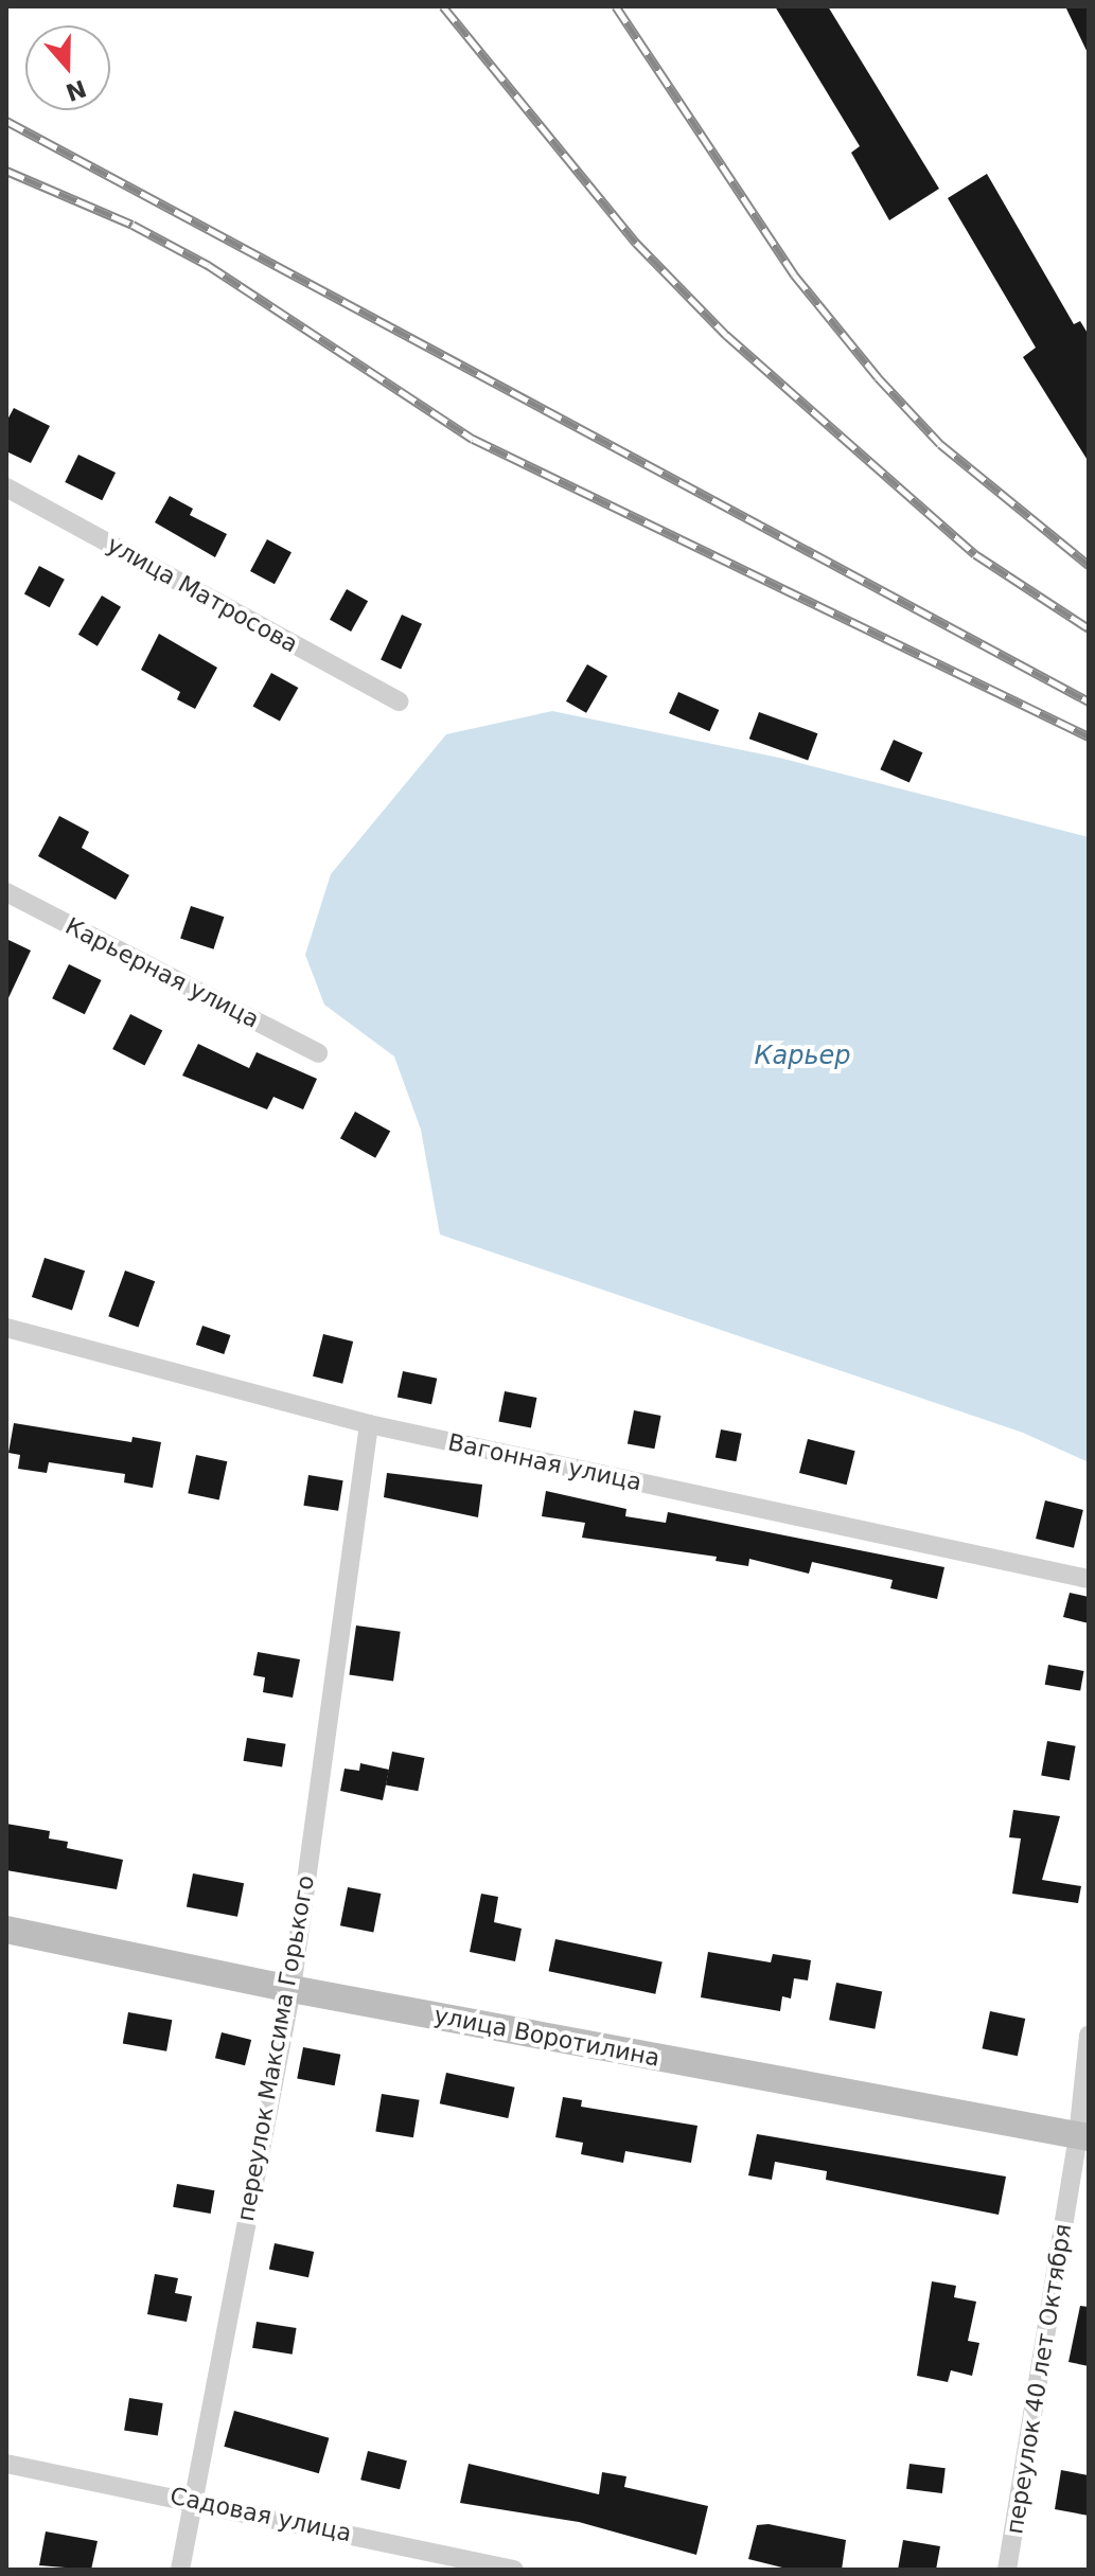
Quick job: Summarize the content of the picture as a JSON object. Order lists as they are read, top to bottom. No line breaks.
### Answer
{"streets":{"street":["улица Матросова","Карьерная улица","Вагонная улица","улица Воротилина","переулок Максима Горького","переулок 40 лет Октября","Садовая улица"]},"crossings":[["Вагонная улица","переулок Максима Горького"],["улица Воротилина","переулок Максима Горького"],["улица Воротилина","переулок 40 лет Октября"],["переулок Максима Горького","Садовая улица"]],"water":["Карьер"],"north":"bottom"}
